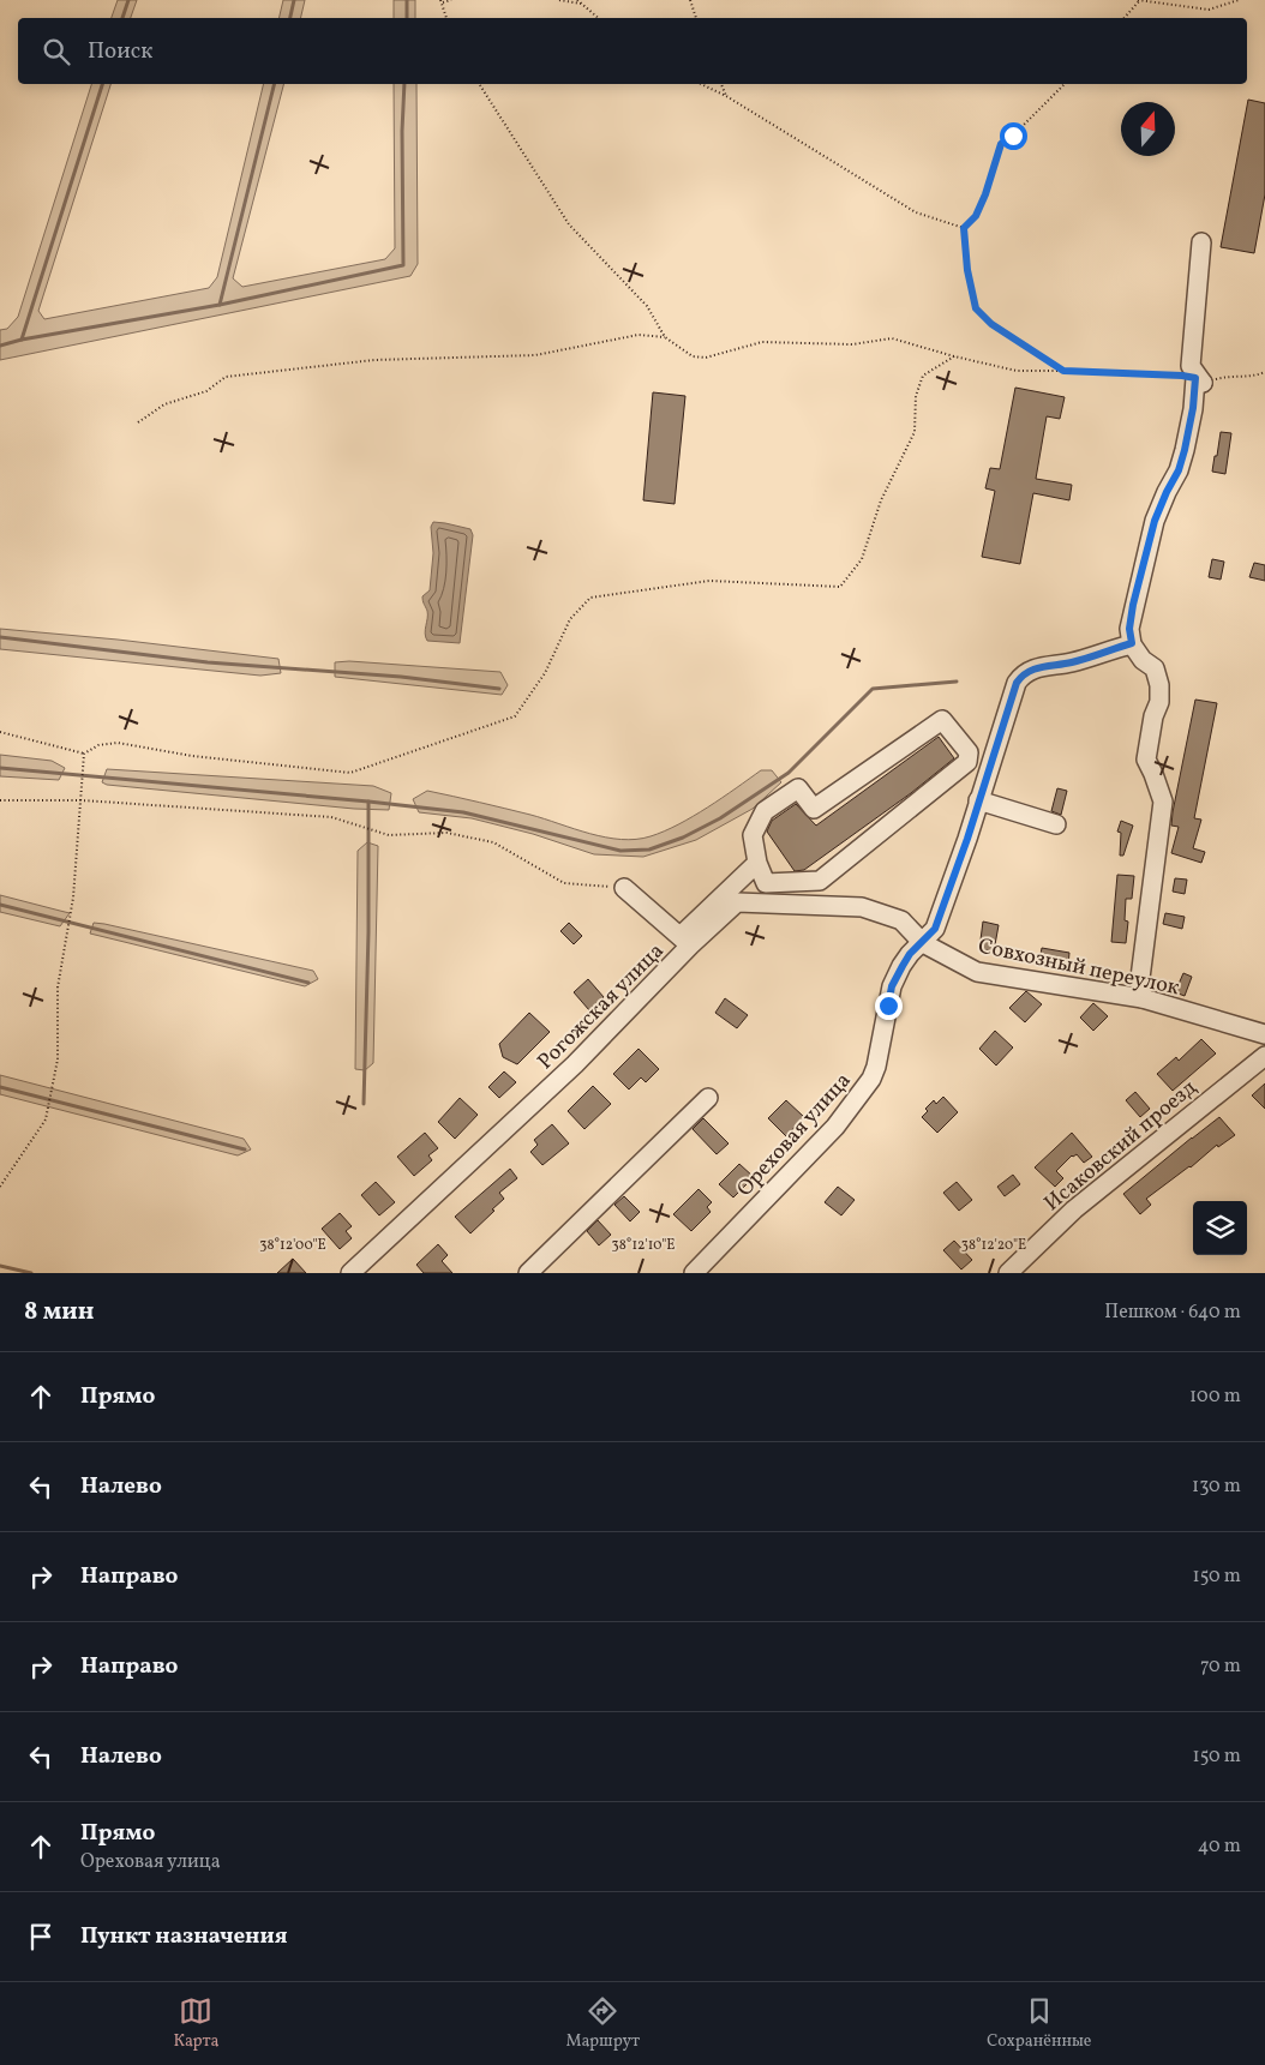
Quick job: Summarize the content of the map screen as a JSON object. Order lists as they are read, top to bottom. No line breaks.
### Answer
{"streets":{"street":["Совхозный переулок","Рогожская улица","Ореховая улица","Исаковский проезд"]},"crossings":[["Совхозный переулок","Рогожская улица"],["Совхозный переулок","Ореховая улица"],["Рогожская улица","Ореховая улица"]],"north":"top","page":{"search":"Поиск","heading":["8 мин","Пешком · 640 m"],"list":[["Прямо","100 m"],["Налево","130 m"],["Направо","150 m"],["Направо","70 m"],["Налево","150 m"],["Прямо","Ореховая улица","40 m"],"Пункт назначения"],"nav":["Карта","Маршрут","Сохранённые"]},"coordinates":["38°12'00\"E","38°12'10\"E","38°12'20\"E"]}
